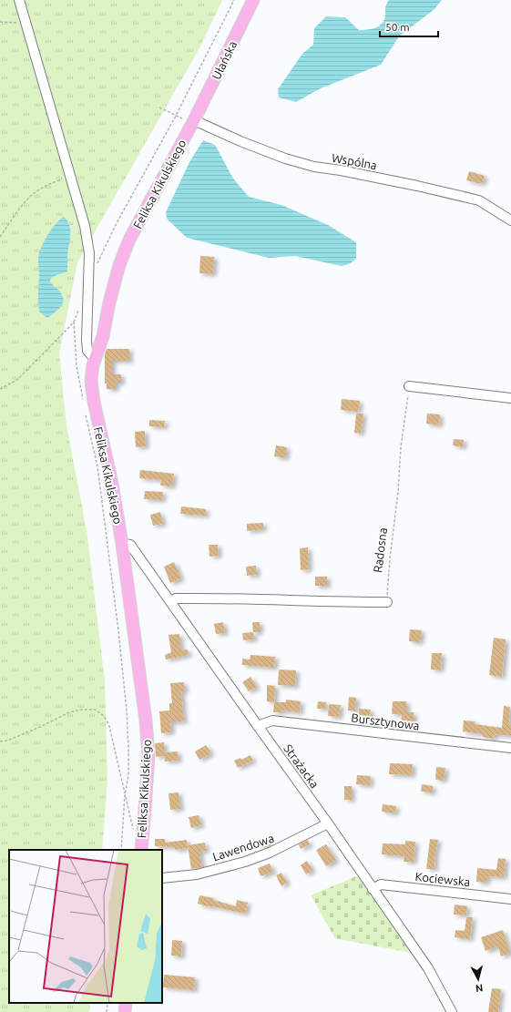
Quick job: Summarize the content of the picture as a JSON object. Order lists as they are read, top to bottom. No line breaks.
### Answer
{"streets":{"main road":["Ułańska","Feliksa Kikulskiego"],"street":["Wspólna","Bursztynowa","Strażacka","Lawendowa","Kociewska"],"path":["Radosna"]},"crossings":[["Ułańska","Wspólna"],["Ułańska","Feliksa Kikulskiego"],["Wspólna","Feliksa Kikulskiego"],["Feliksa Kikulskiego","Strażacka"],["Bursztynowa","Strażacka"],["Strażacka","Lawendowa"],["Strażacka","Kociewska"]],"scale_bar":"50 m","north":"bottom"}
